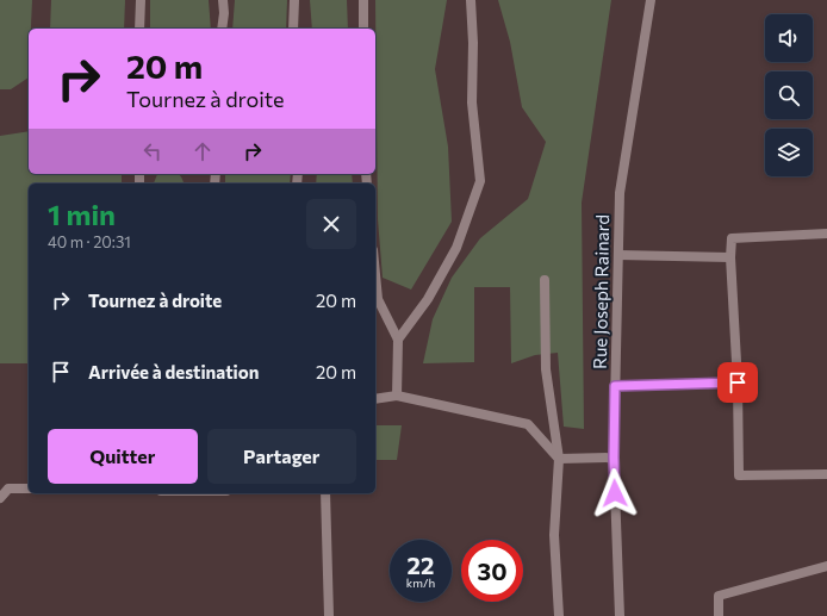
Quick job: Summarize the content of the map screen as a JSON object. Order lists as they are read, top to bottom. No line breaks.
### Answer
{"streets":{"street":["Rue Joseph Rainard"]},"page":{"turn":["20 m","Tournez à droite"],"heading":["1 min","40 m · 20:31"],"list":[{"name":"Tournez à droite","value":"20 m"},{"name":"Arrivée à destination","value":"20 m"}],"buttons":["Quitter","Partager"],"speed":"22 km/h","limit":"30"}}
